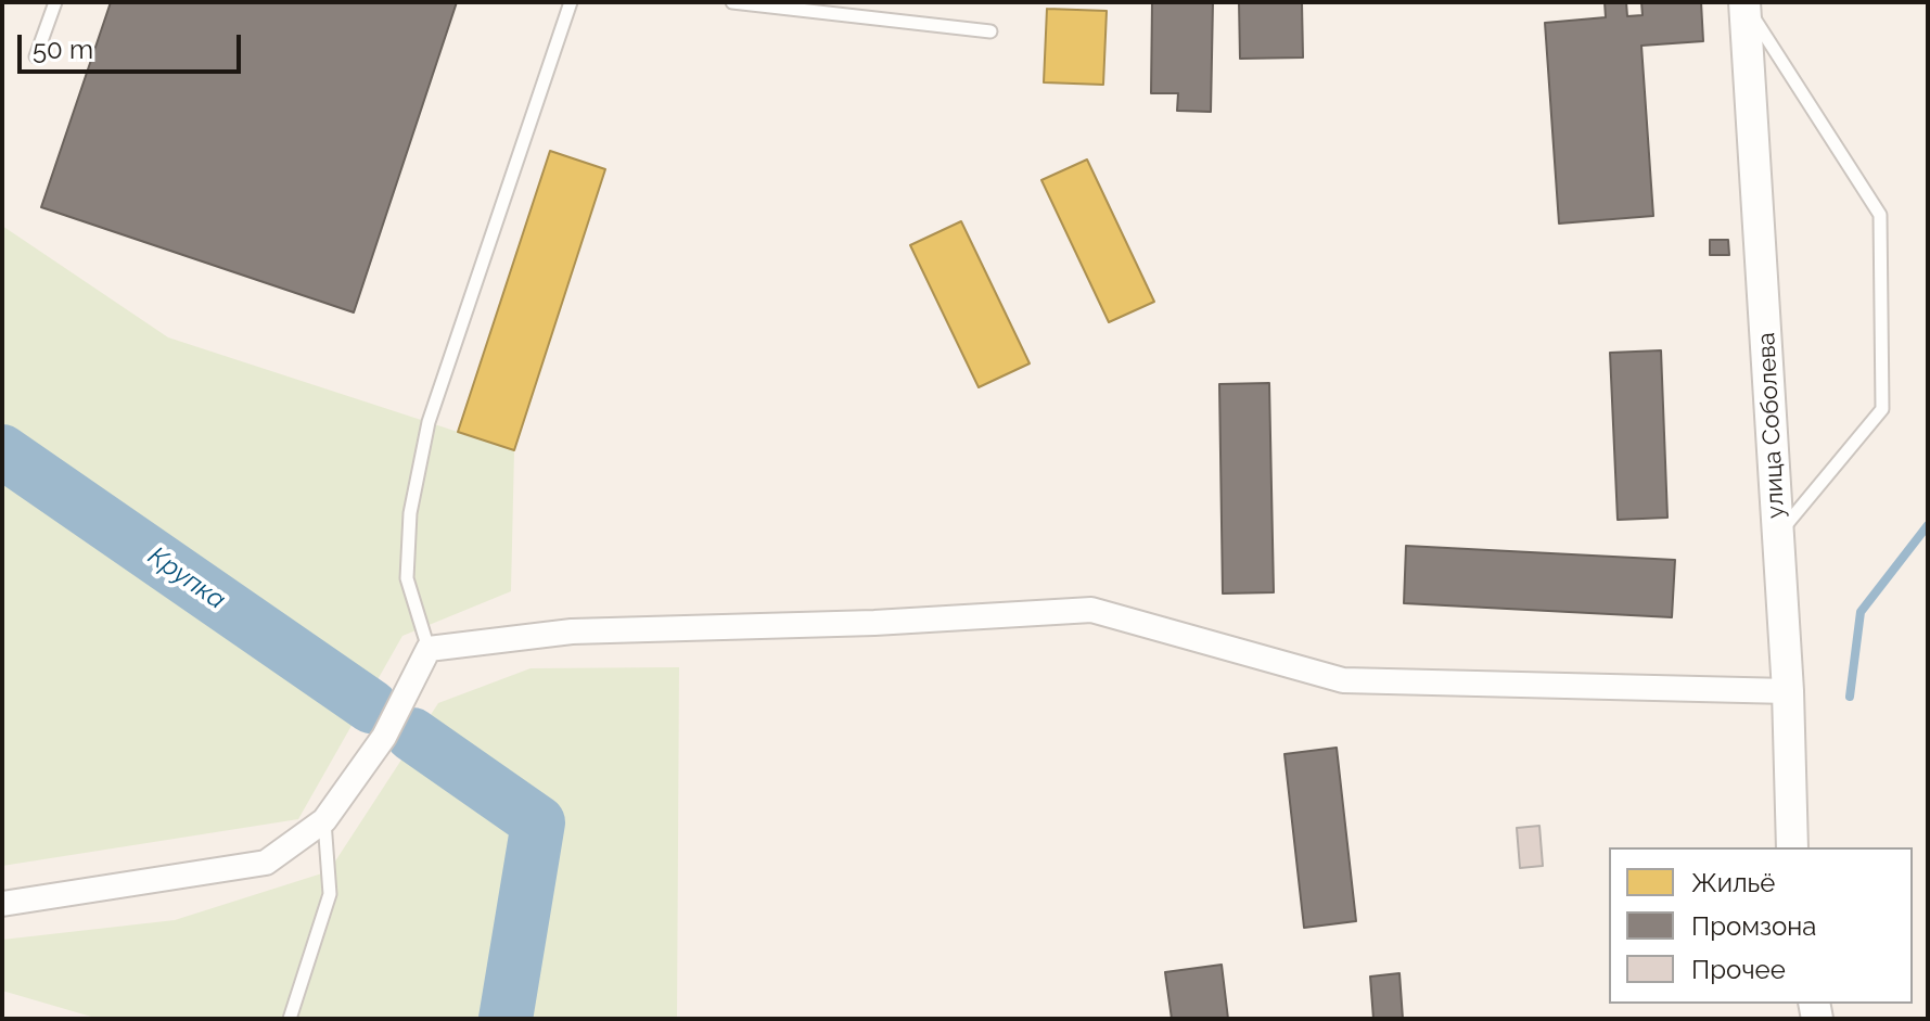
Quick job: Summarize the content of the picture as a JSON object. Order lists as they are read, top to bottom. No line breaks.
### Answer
{"streets":{"street":["улица Соболева"]},"water":["Крупка"],"legend":["Жильё","Промзона","Прочее"],"scale_bar":"50 m"}
